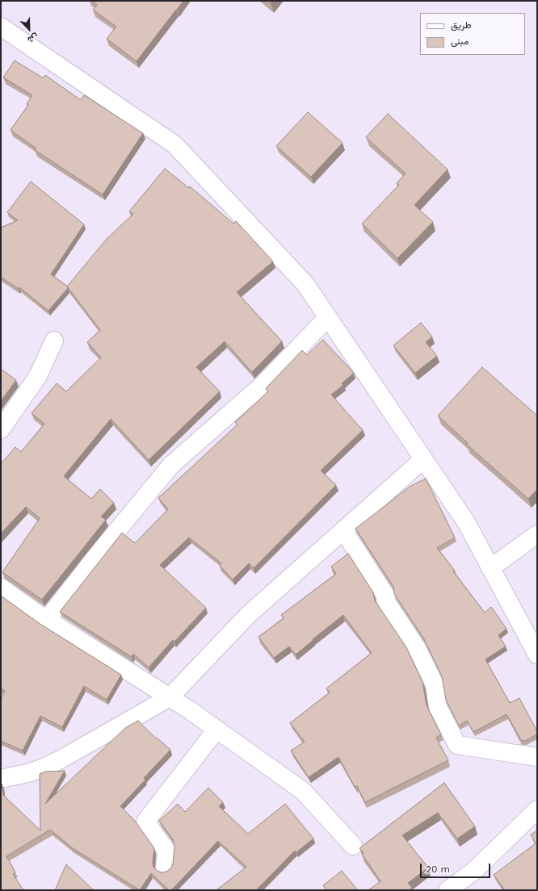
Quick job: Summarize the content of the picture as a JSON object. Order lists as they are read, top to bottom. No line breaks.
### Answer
{"legend":["طريق","مبنى"],"scale_bar":"20 m","north":"bottom right"}
